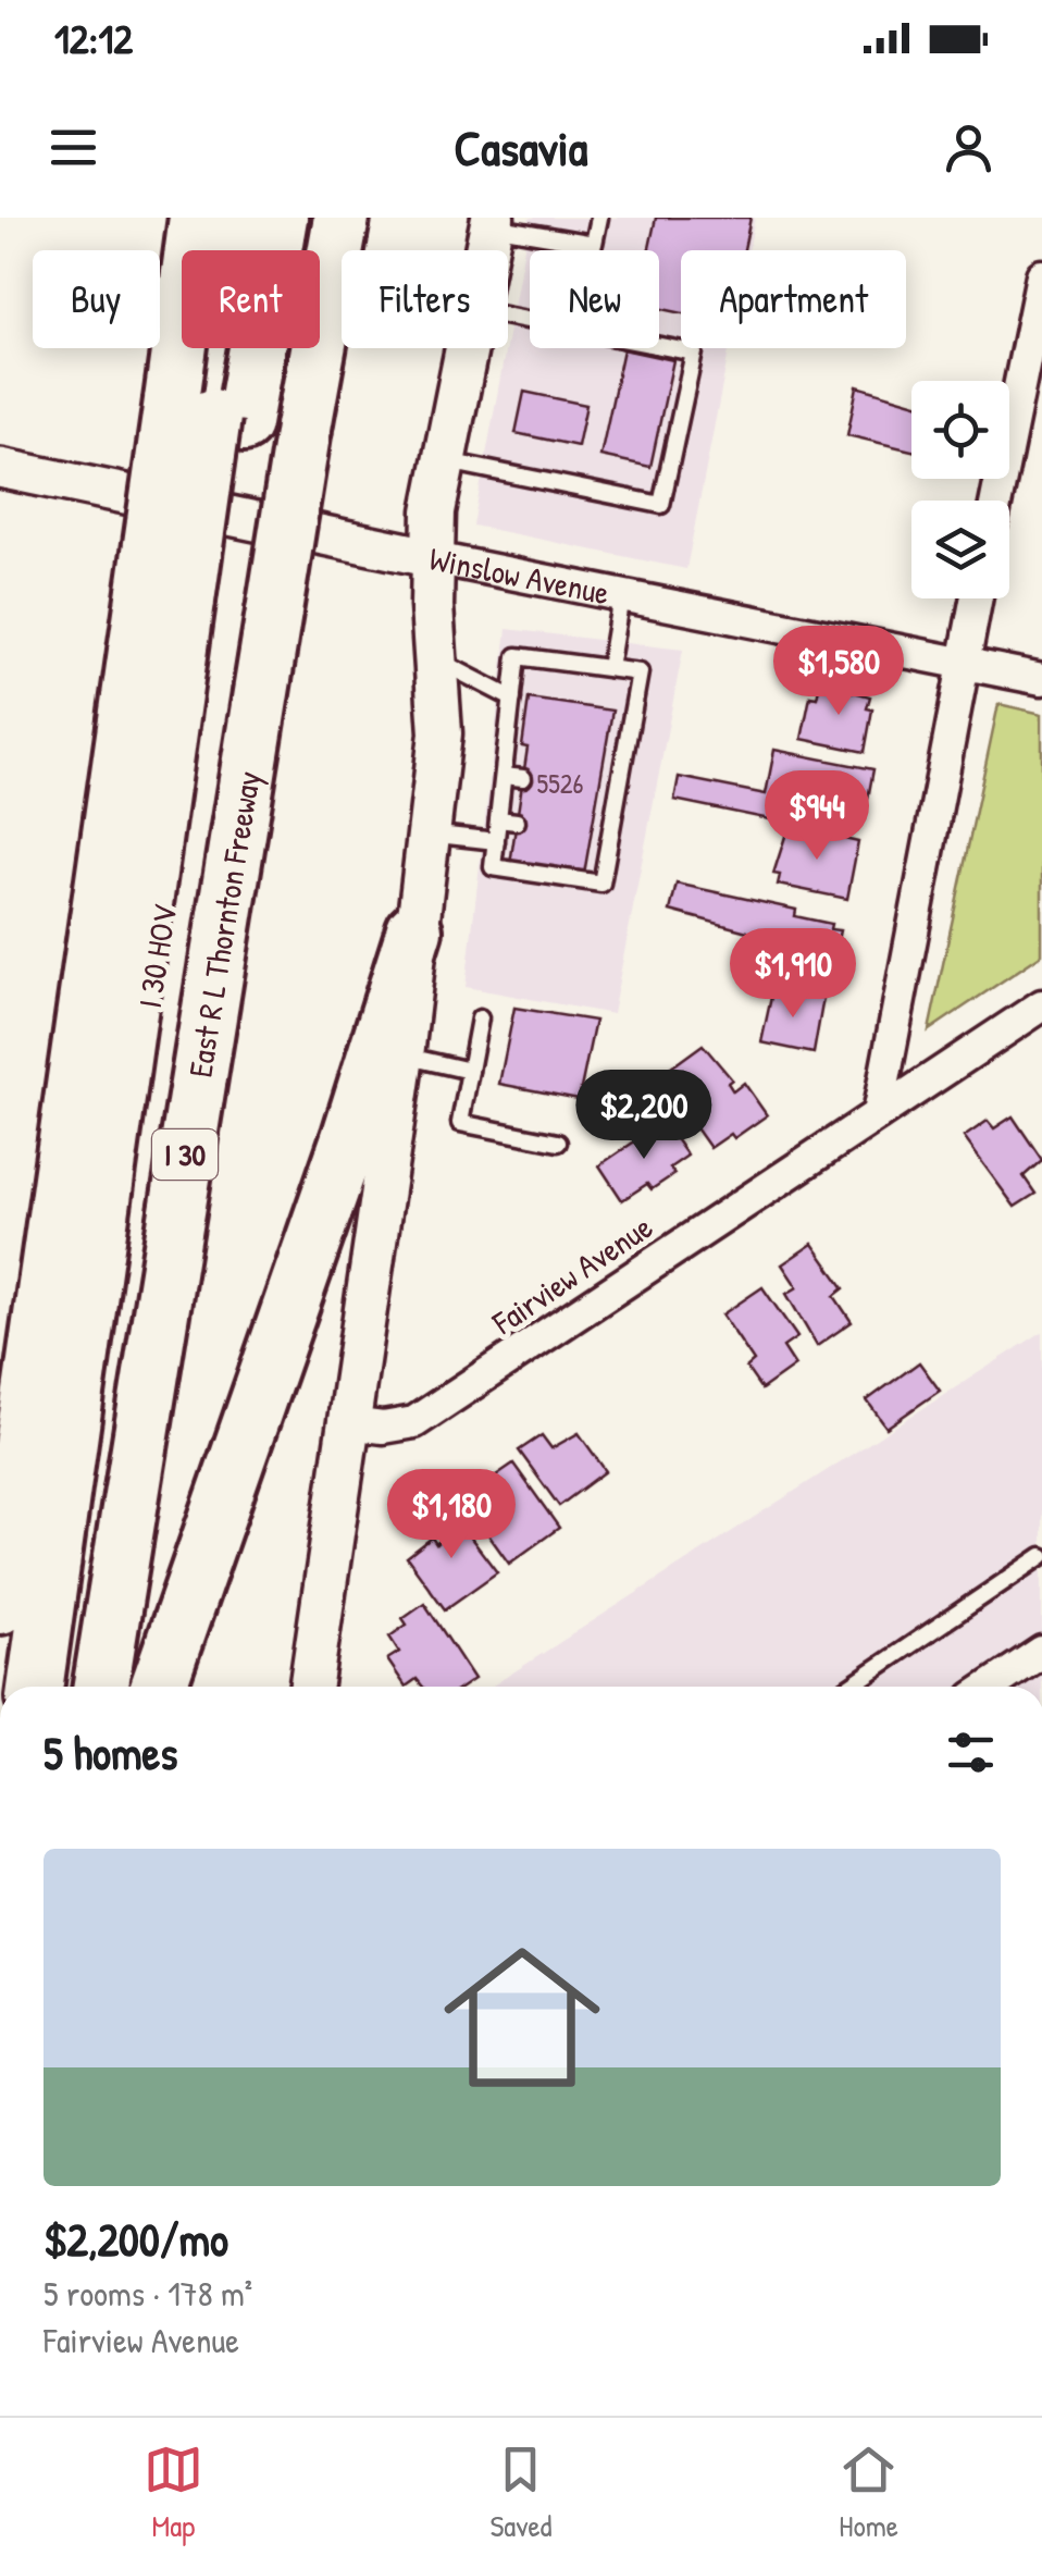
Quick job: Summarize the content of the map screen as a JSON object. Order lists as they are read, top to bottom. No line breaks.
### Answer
{"streets":{"highway":["East R L Thornton Freeway","I 30 HOV","I 30"],"street":["Winslow Avenue","Fairview Avenue"]},"house_numbers":["5526"],"page":{"status":"12:12","header":"Casavia","chip":["Buy","Rent","Filters","New","Apartment"],"price":["$1,580","$944","$1,910","$2,200","$1,180"],"heading":"5 homes","list":[{"name":"$2,200/mo","note":"5 rooms · 178 m² · Fairview Avenue"}],"tabs":["Map","Saved","Home"]}}
